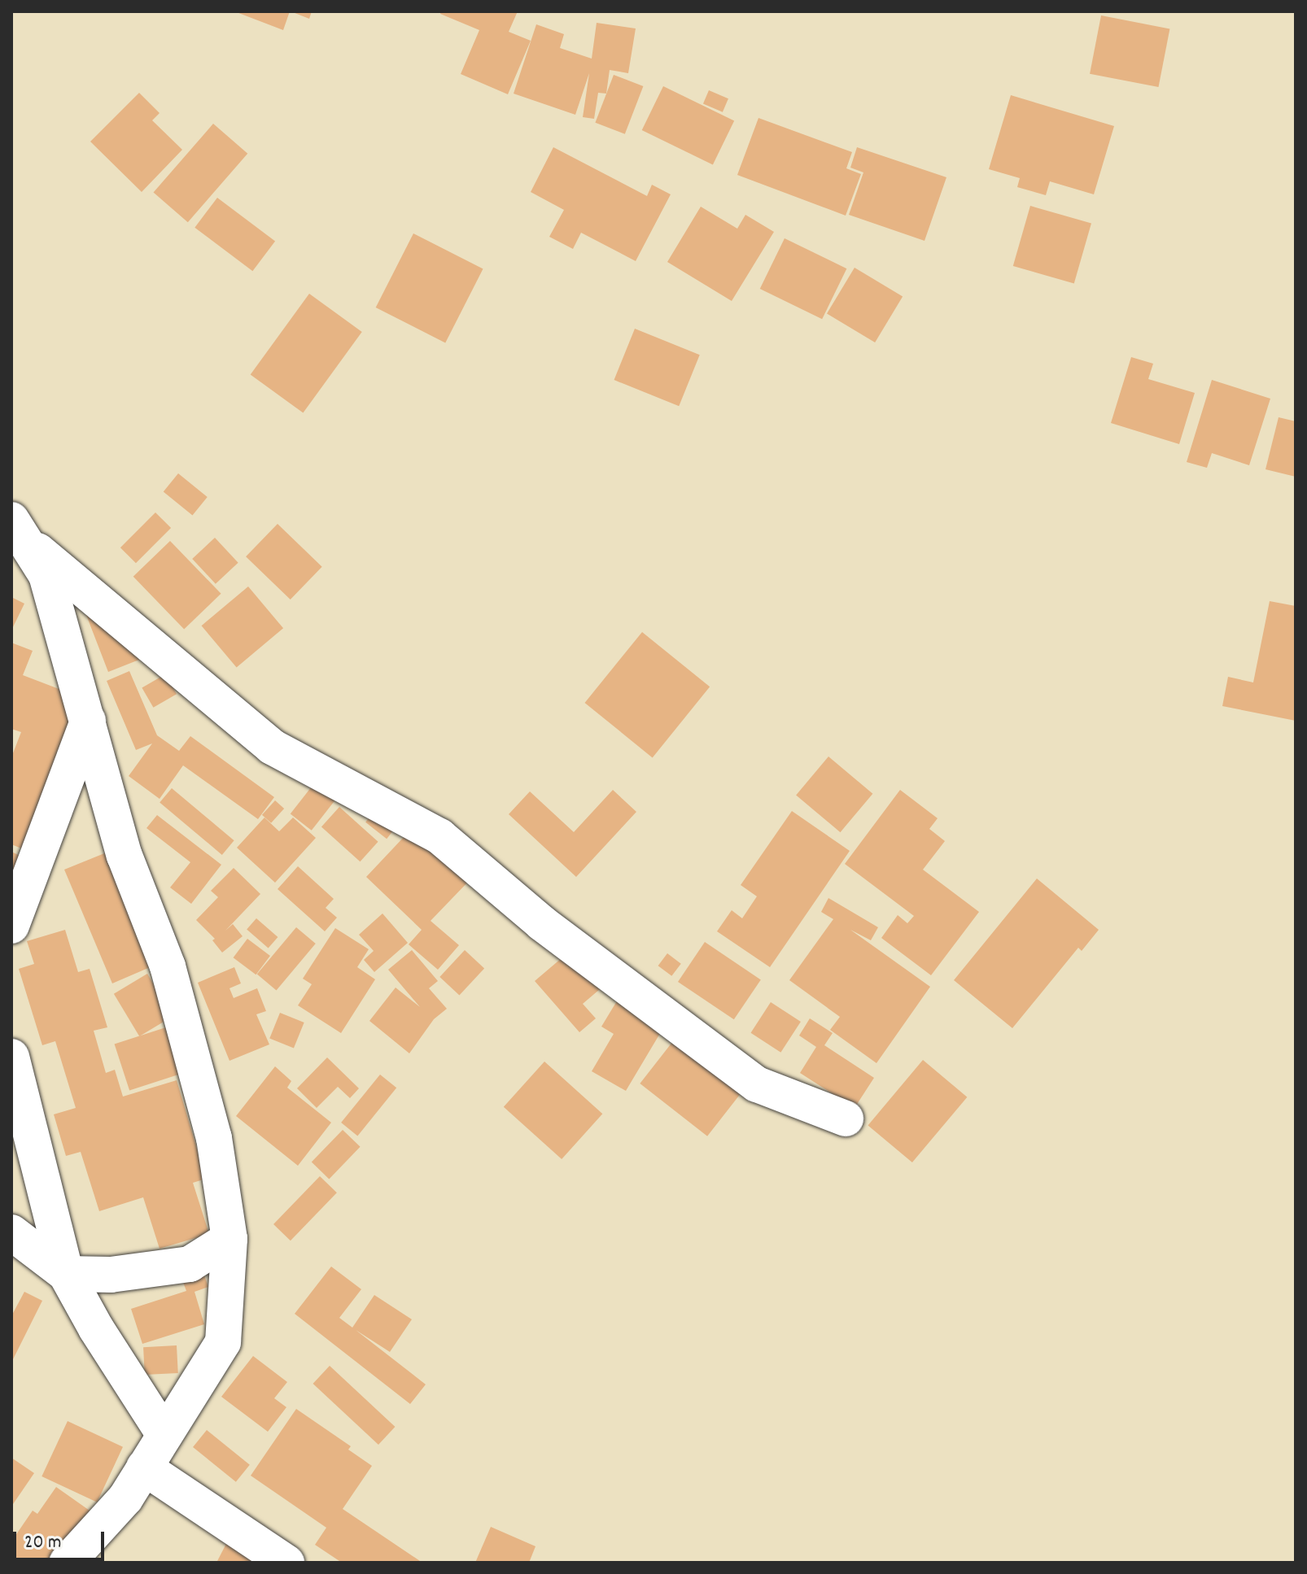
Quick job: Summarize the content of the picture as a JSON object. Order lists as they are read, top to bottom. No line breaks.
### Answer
{"scale_bar":"20 m"}
